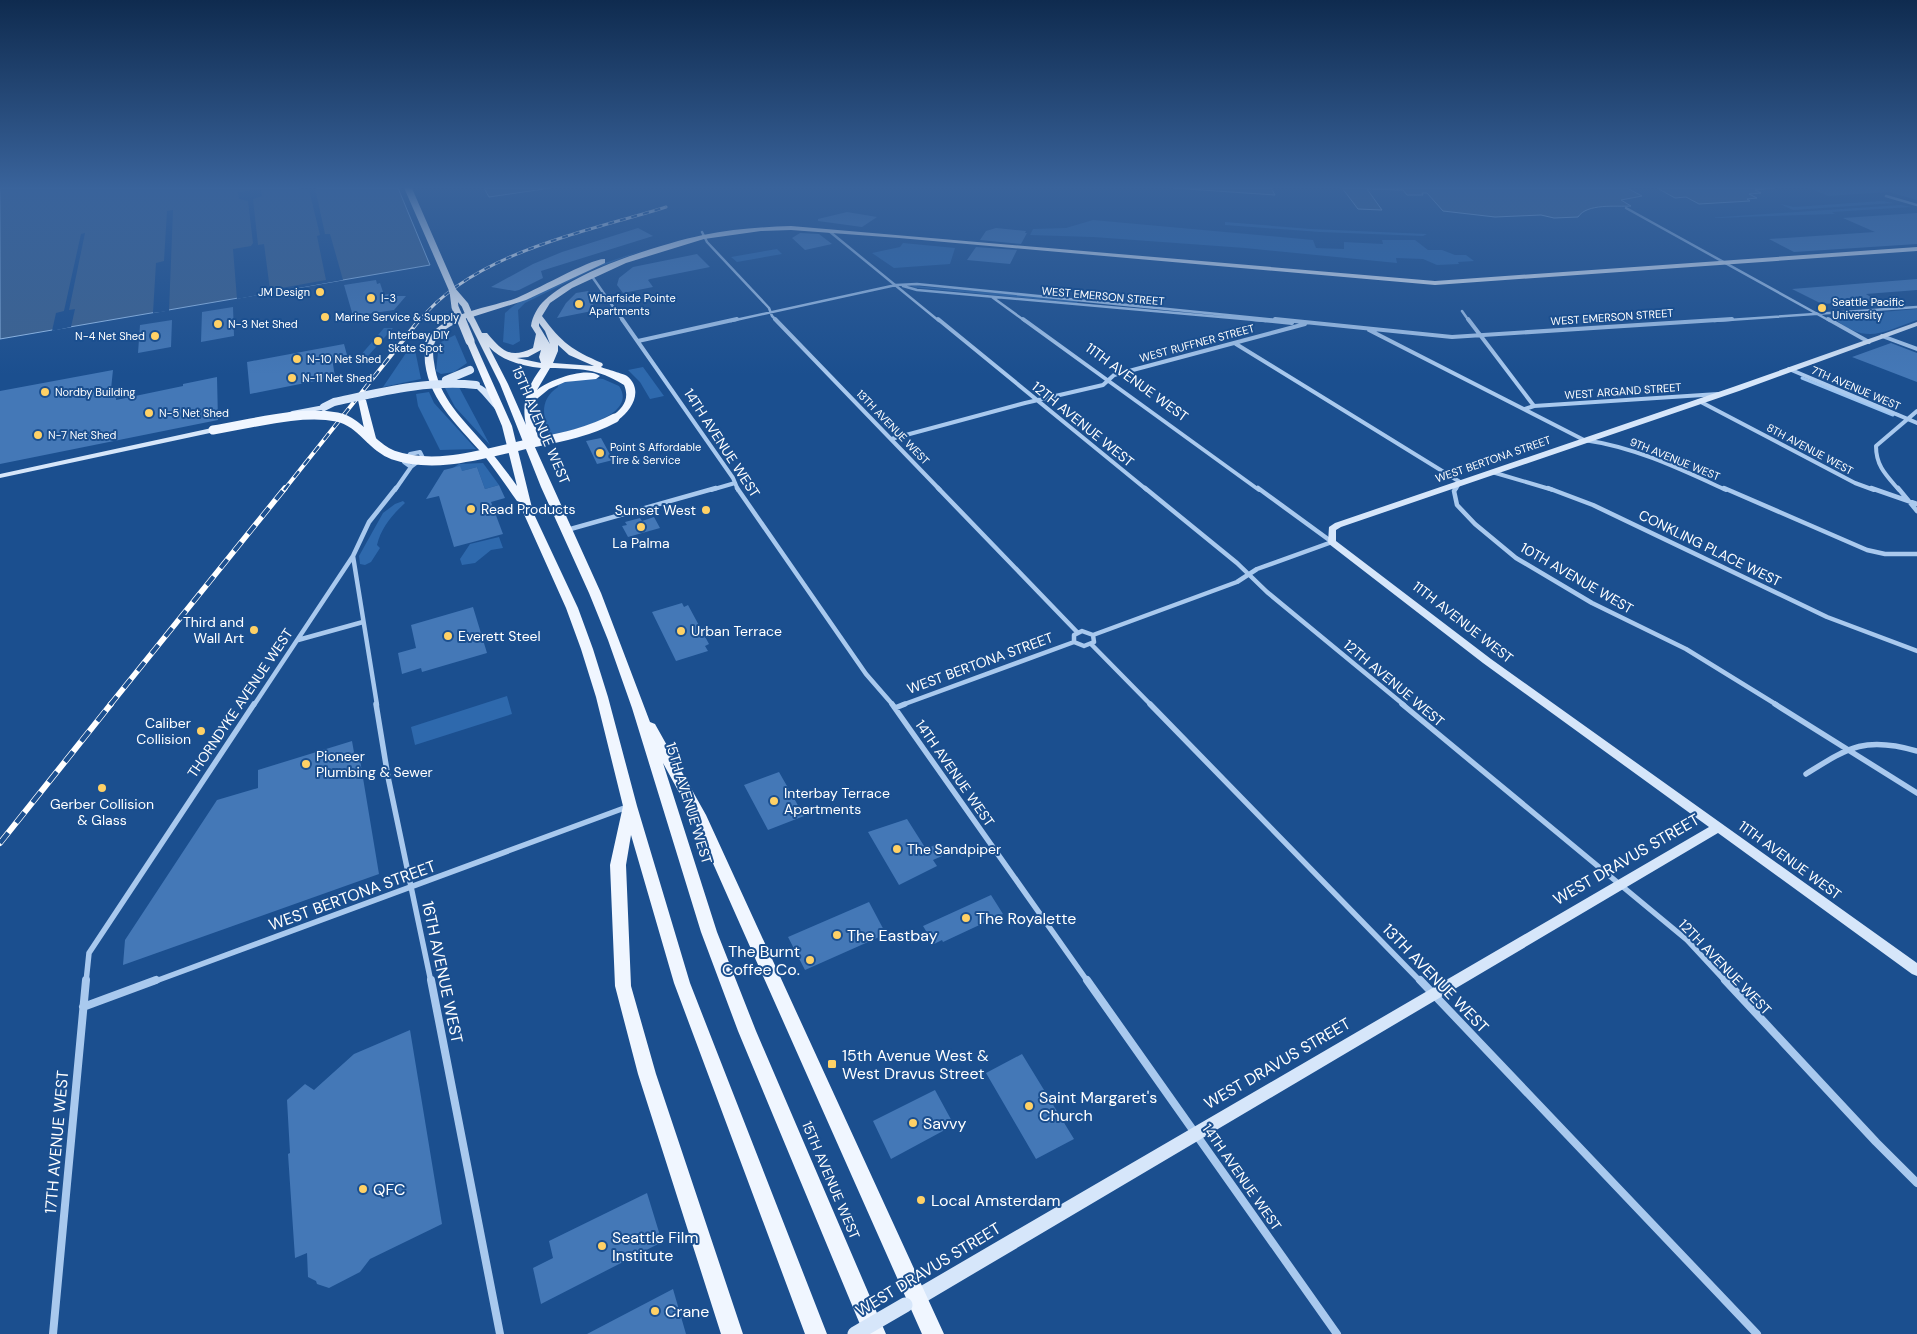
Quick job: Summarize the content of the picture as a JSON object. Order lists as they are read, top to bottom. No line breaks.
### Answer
{"streets":{"main road":["15TH AVENUE WEST"],"street":["WEST EMERSON STREET","WEST RUFFNER STREET","11TH AVENUE WEST","7TH AVENUE WEST","WEST ARGAND STREET","12TH AVENUE WEST","13TH AVENUE WEST","14TH AVENUE WEST","8TH AVENUE WEST","WEST BERTONA STREET","9TH AVENUE WEST","CONKLING PLACE WEST","10TH AVENUE WEST","THORNDYKE AVENUE WEST","WEST DRAVUS STREET","16TH AVENUE WEST","17TH AVENUE WEST"]},"crossings":[["WEST EMERSON STREET","WEST RUFFNER STREET"],["WEST EMERSON STREET","11TH AVENUE WEST"],["WEST EMERSON STREET","12TH AVENUE WEST"],["WEST EMERSON STREET","13TH AVENUE WEST"],["WEST EMERSON STREET","14TH AVENUE WEST"],["WEST EMERSON STREET","9TH AVENUE WEST"],["WEST RUFFNER STREET","11TH AVENUE WEST"],["WEST RUFFNER STREET","12TH AVENUE WEST"],["WEST RUFFNER STREET","13TH AVENUE WEST"],["11TH AVENUE WEST","WEST BERTONA STREET"],["11TH AVENUE WEST","WEST DRAVUS STREET"],["7TH AVENUE WEST","WEST BERTONA STREET"],["WEST ARGAND STREET","WEST BERTONA STREET"],["WEST ARGAND STREET","9TH AVENUE WEST"],["12TH AVENUE WEST","WEST DRAVUS STREET"],["15TH AVENUE WEST","WEST BERTONA STREET"],["13TH AVENUE WEST","WEST BERTONA STREET"],["13TH AVENUE WEST","WEST DRAVUS STREET"],["14TH AVENUE WEST","WEST BERTONA STREET"],["14TH AVENUE WEST","WEST DRAVUS STREET"],["8TH AVENUE WEST","WEST BERTONA STREET"],["WEST BERTONA STREET","9TH AVENUE WEST"],["WEST BERTONA STREET","CONKLING PLACE WEST"],["WEST BERTONA STREET","10TH AVENUE WEST"],["WEST BERTONA STREET","16TH AVENUE WEST"],["WEST BERTONA STREET","17TH AVENUE WEST"],["THORNDYKE AVENUE WEST","16TH AVENUE WEST"],["THORNDYKE AVENUE WEST","17TH AVENUE WEST"]],"places":{"other":["JM Design","I-3","Wharfside Pointe Apartments","Seattle Pacific University","Marine Service & Supply","N-3 Net Shed","N-4 Net Shed","Interbay DIY Skate Spot","N-10 Net Shed","N-11 Net Shed","Nordby Building","N-5 Net Shed","N-7 Net Shed","Point S Affordable Tire & Service","Read Products","Sunset West","La Palma","Third and Wall Art","Urban Terrace","Everett Steel","Caliber Collision","Pioneer Plumbing & Sewer","Gerber Collision & Glass","Interbay Terrace Apartments","The Sandpiper","The Royalette","The Eastbay","The Burnt Coffee Co.","Saint Margaret's Church","Savvy","QFC","Local Amsterdam","Seattle Film Institute","Crane"],"transit":["15th Avenue West & West Dravus Street"]}}
